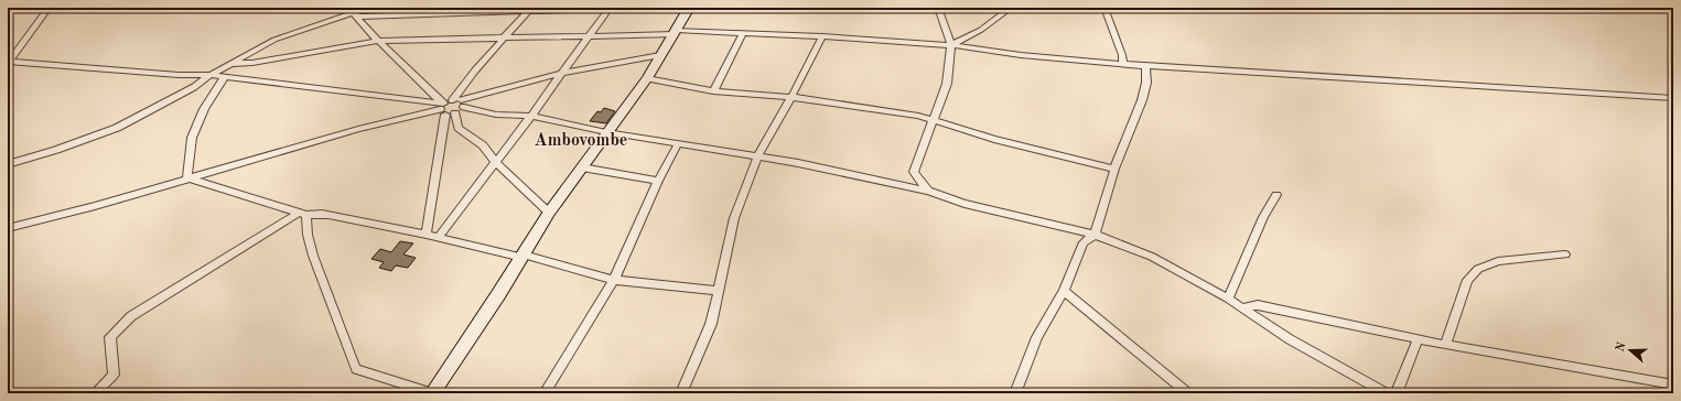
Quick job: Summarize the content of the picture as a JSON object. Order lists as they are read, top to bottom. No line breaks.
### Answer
{"districts":["Ambovombe"],"north":"left"}
